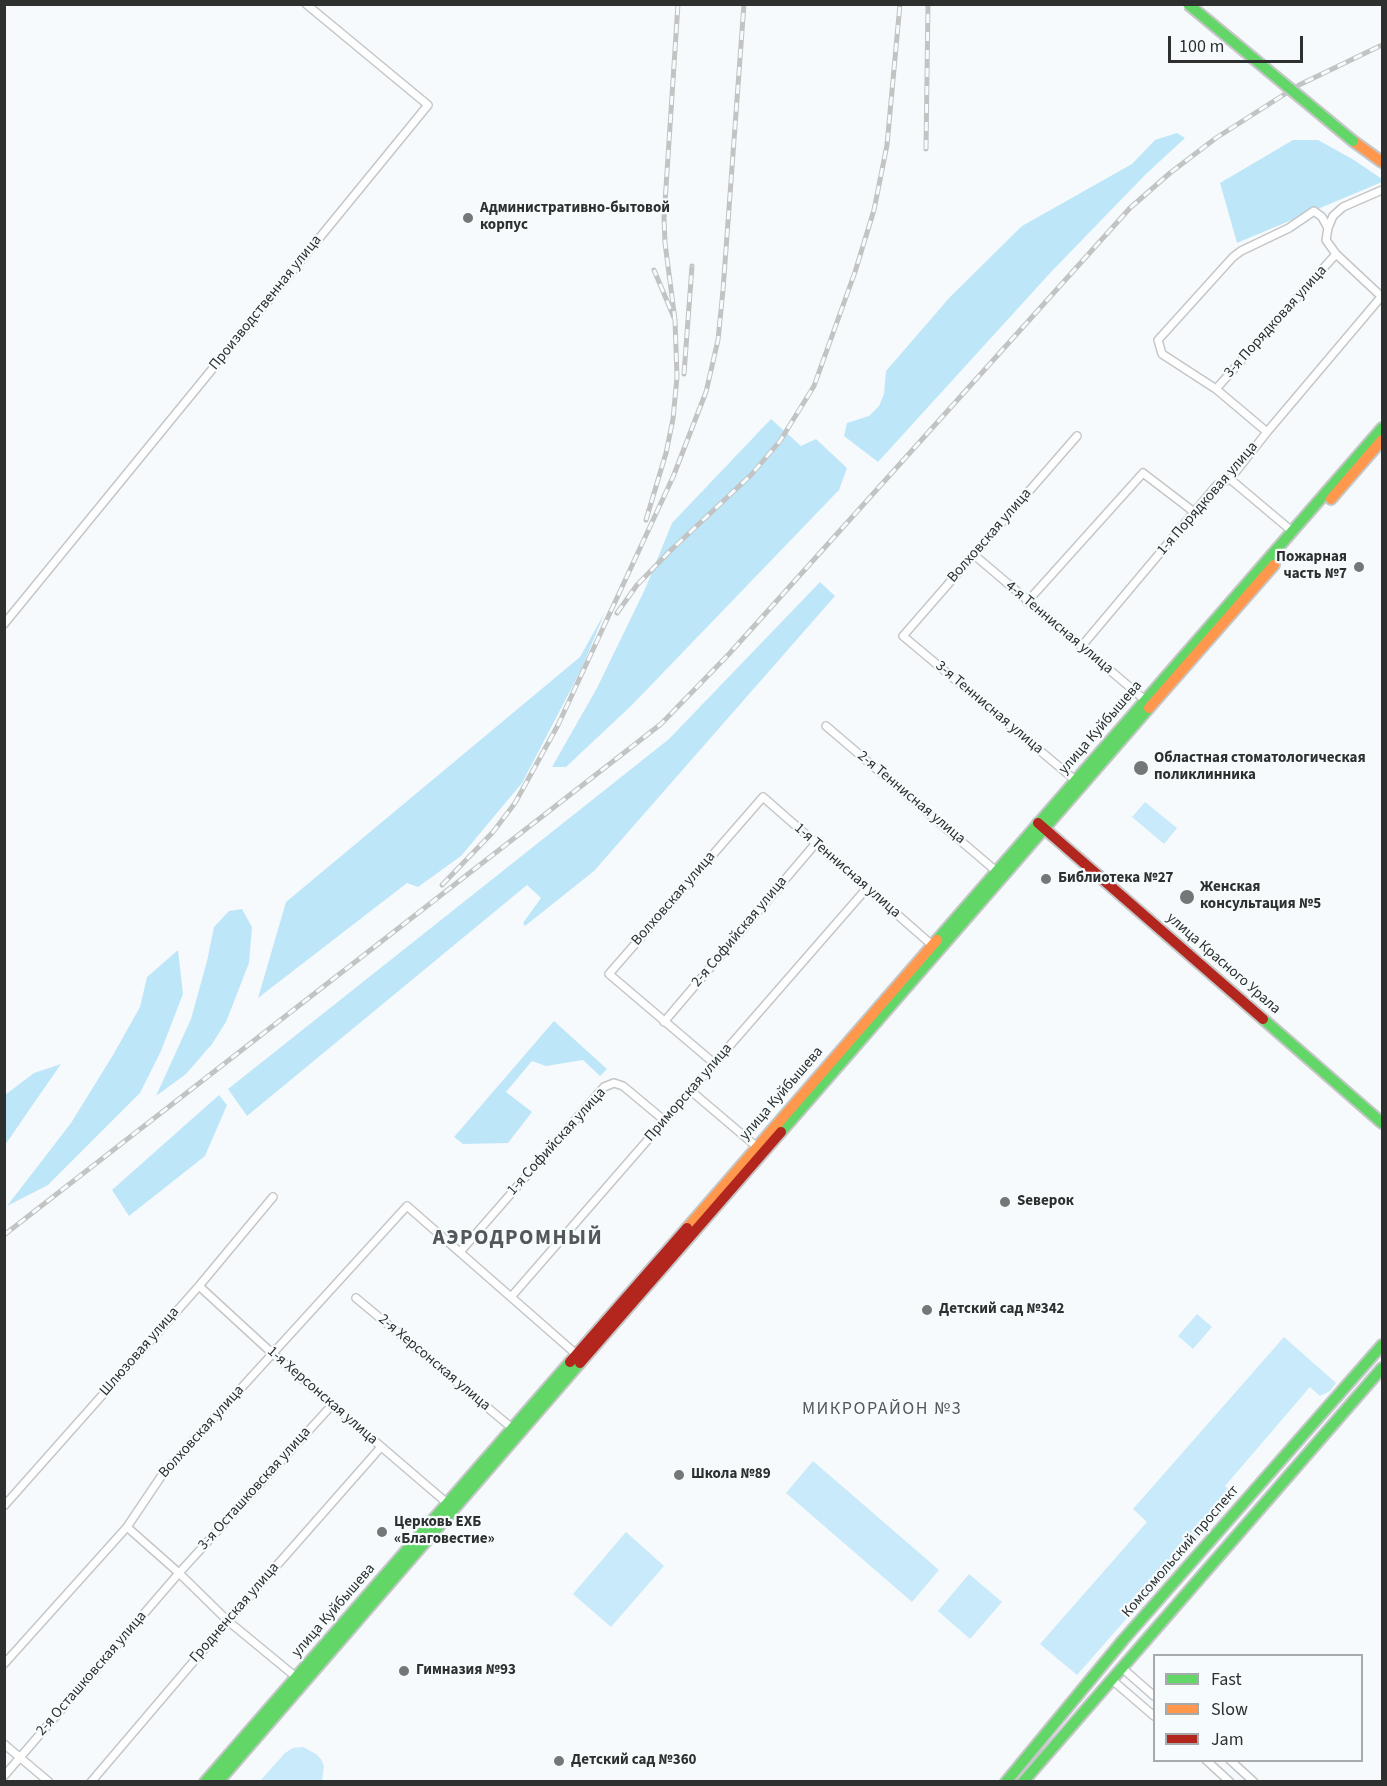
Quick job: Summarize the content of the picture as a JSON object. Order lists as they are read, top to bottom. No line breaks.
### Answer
{"streets":{"main road":["улица Куйбышева","улица Красного Урала","Комсомольский проспект"],"street":["Производственная улица","3-я Порядковая улица","1-я Порядковая улица","Волховская улица","4-я Теннисная улица","3-я Теннисная улица","2-я Теннисная улица","1-я Теннисная улица","2-я Софийская улица","Приморская улица","1-я Софийская улица","Шлюзовая улица","2-я Херсонская улица","1-я Херсонская улица","3-я Осташковская улица","Гродненская улица","2-я Осташковская улица"]},"crossings":[["1-я Порядковая улица","4-я Теннисная улица"],["Волховская улица","4-я Теннисная улица"],["Волховская улица","3-я Теннисная улица"],["Волховская улица","1-я Теннисная улица"],["Волховская улица","2-я Софийская улица"],["Волховская улица","1-я Софийская улица"],["Волховская улица","1-я Херсонская улица"],["4-я Теннисная улица","улица Куйбышева"],["3-я Теннисная улица","улица Куйбышева"],["улица Куйбышева","2-я Теннисная улица"],["улица Куйбышева","1-я Теннисная улица"],["улица Куйбышева","улица Красного Урала"],["улица Куйбышева","2-я Херсонская улица"],["улица Куйбышева","1-я Херсонская улица"],["1-я Теннисная улица","2-я Софийская улица"],["1-я Теннисная улица","Приморская улица"],["Приморская улица","1-я Софийская улица"],["Шлюзовая улица","1-я Херсонская улица"],["1-я Херсонская улица","3-я Осташковская улица"],["1-я Херсонская улица","Гродненская улица"],["3-я Осташковская улица","2-я Осташковская улица"]],"districts":["АЭРОДРОМНЫЙ","МИКРОРАЙОН №3"],"places":["Административно-бытовой корпус","Пожарная часть №7","Областная стоматологическая поликлинника","Библиотека №27","Женская консультация №5","Sеверок","Детский сад №342","Школа №89","Церковь ЕХБ «Благовестие»","Гимназия №93","Детский сад №360"],"legend":["Fast","Slow","Jam"],"scale_bar":"100 m"}
